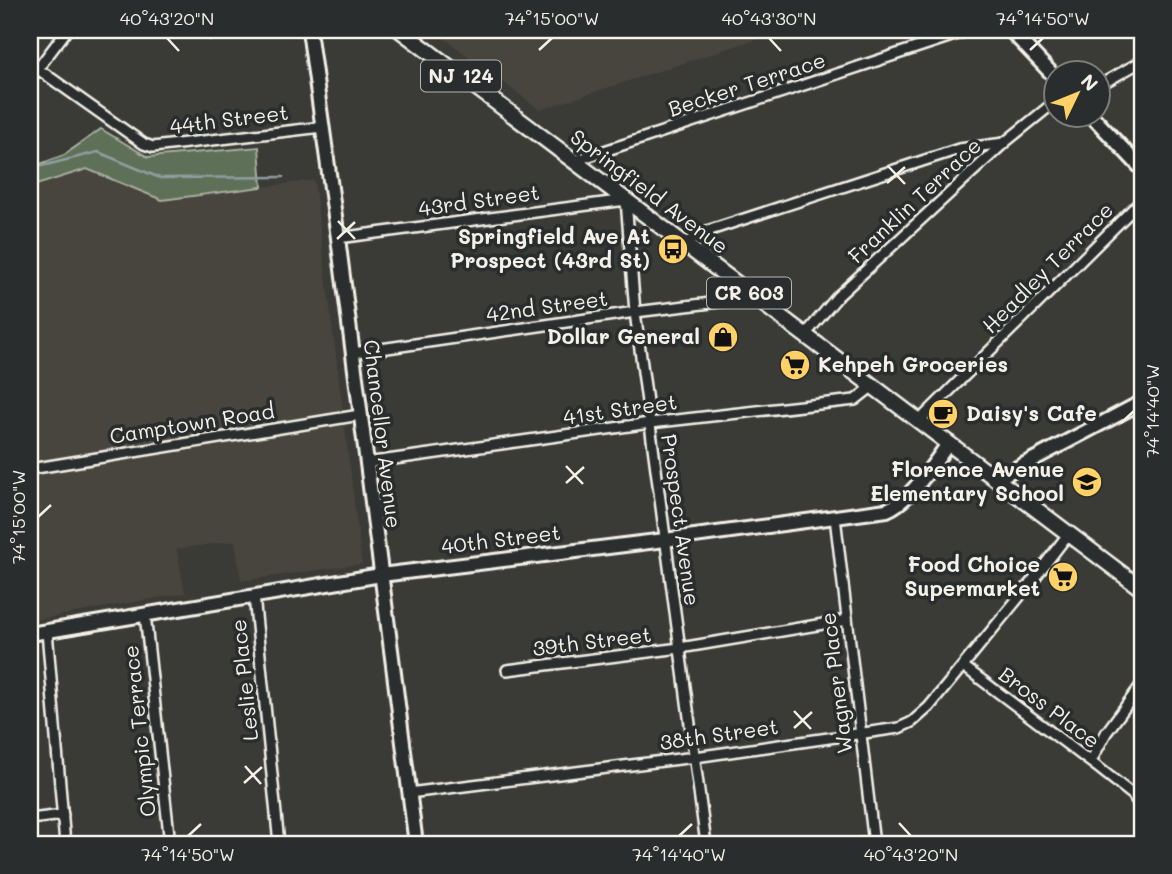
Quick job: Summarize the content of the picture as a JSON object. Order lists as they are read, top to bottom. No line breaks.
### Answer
{"streets":{"main road":["NJ 124","Springfield Avenue","CR 603"],"street":["Becker Terrace","44th Street","43rd Street","Franklin Terrace","Headley Terrace","42nd Street","41st Street","Camptown Road","Chancellor Avenue","Prospect Avenue","40th Street","39th Street","Leslie Place","Wagner Place","Bross Place","Olympic Terrace","38th Street"]},"crossings":[["Becker Terrace","Springfield Avenue"],["44th Street","Chancellor Avenue"],["Springfield Avenue","43rd Street"],["Springfield Avenue","Franklin Terrace"],["Springfield Avenue","Headley Terrace"],["Springfield Avenue","42nd Street"],["Springfield Avenue","41st Street"],["Springfield Avenue","Prospect Avenue"],["Springfield Avenue","40th Street"],["Springfield Avenue","38th Street"],["43rd Street","Chancellor Avenue"],["43rd Street","Prospect Avenue"],["42nd Street","Chancellor Avenue"],["42nd Street","Prospect Avenue"],["41st Street","Chancellor Avenue"],["41st Street","Prospect Avenue"],["Camptown Road","Chancellor Avenue"],["Chancellor Avenue","40th Street"],["Chancellor Avenue","38th Street"],["Prospect Avenue","40th Street"],["Prospect Avenue","39th Street"],["Prospect Avenue","38th Street"],["40th Street","Leslie Place"],["40th Street","Wagner Place"],["40th Street","Olympic Terrace"],["39th Street","Wagner Place"],["Wagner Place","38th Street"],["Bross Place","38th Street"]],"places":{"bus stop":["Springfield Ave At Prospect (43rd St)"],"shop":["Dollar General"],"supermarket":["Kehpeh Groceries","Food Choice Supermarket"],"cafe":["Daisy's Cafe"],"school or university":["Florence Avenue Elementary School"]},"north":"top right","coordinates":["40°43'20\"N","74°15'00\"W","40°43'30\"N","74°14'50\"W","74°14'40\"W"]}
